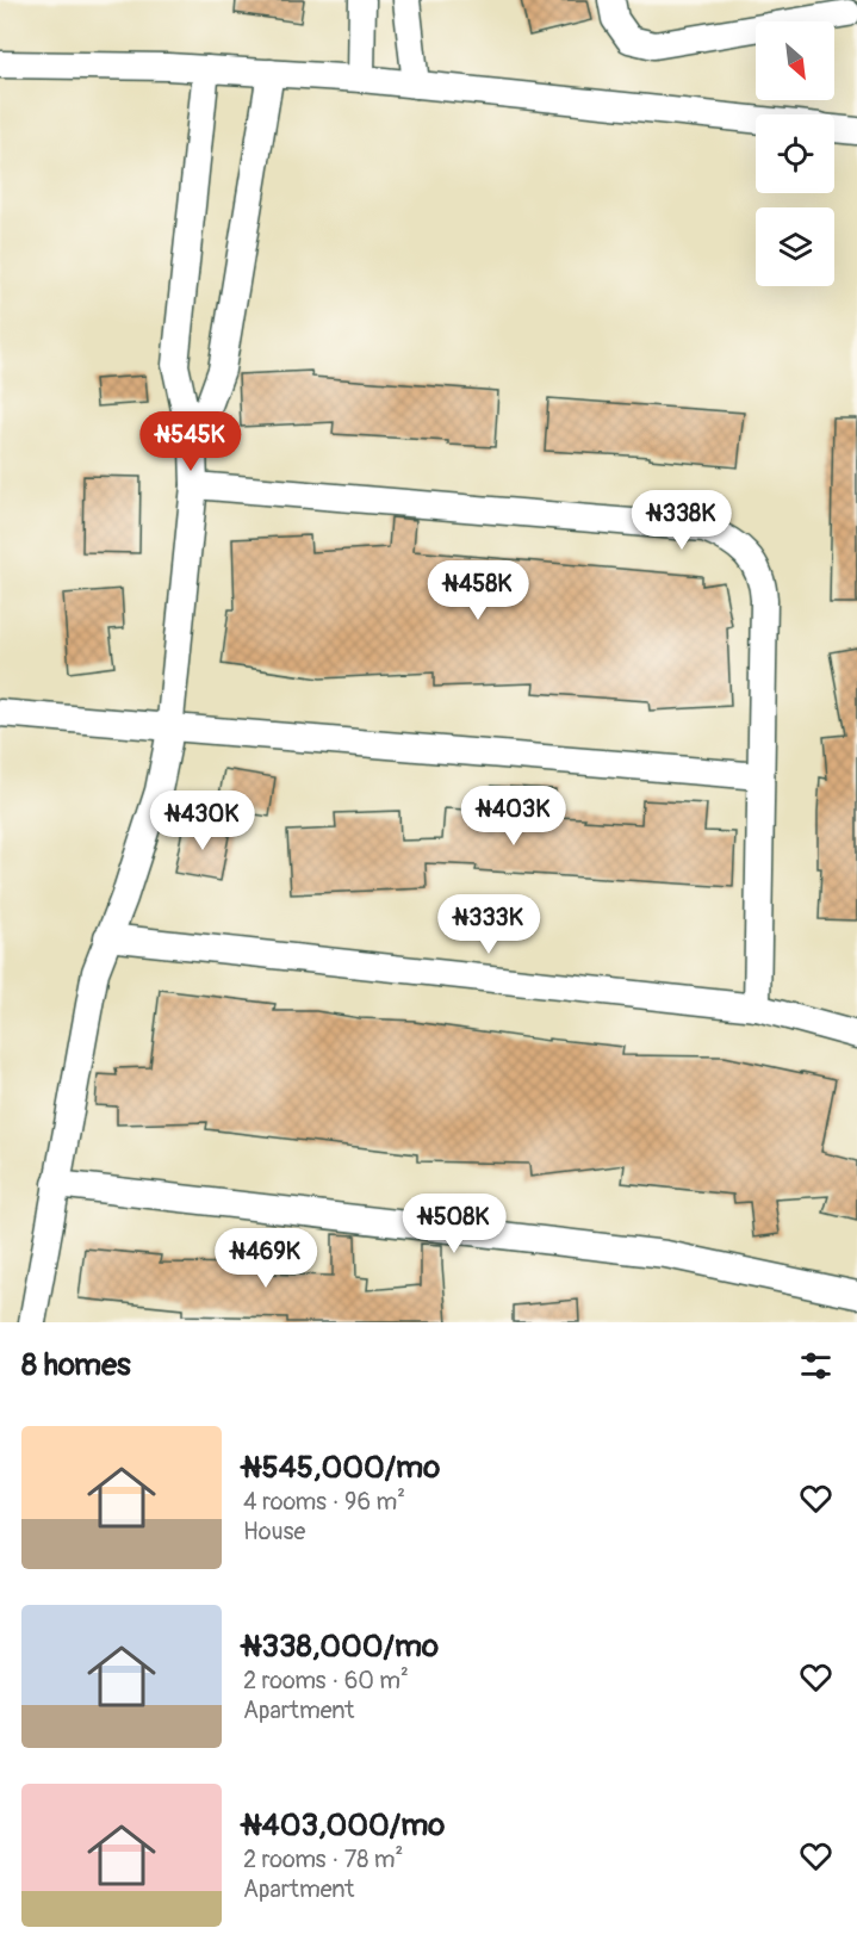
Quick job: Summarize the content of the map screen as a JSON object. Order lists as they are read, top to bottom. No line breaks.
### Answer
{"north":"bottom right","page":{"price":["₦545K","₦338K","₦458K","₦403K","₦430K","₦333K","₦508K","₦469K"],"heading":"8 homes","list":[{"name":"₦545,000/mo","note":"4 rooms · 96 m² · House"},{"name":"₦338,000/mo","note":"2 rooms · 60 m² · Apartment"},{"name":"₦403,000/mo","note":"2 rooms · 78 m² · Apartment"}]}}
